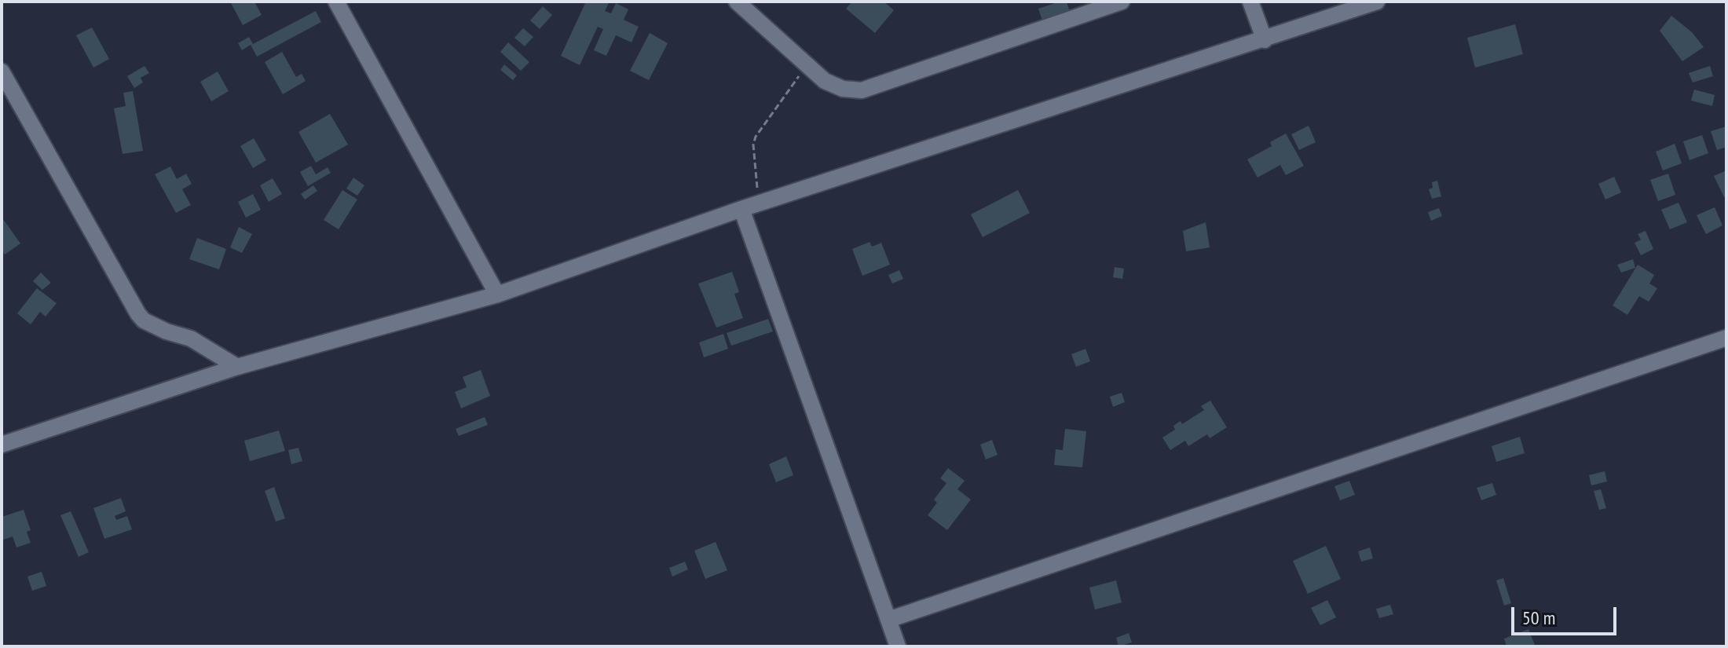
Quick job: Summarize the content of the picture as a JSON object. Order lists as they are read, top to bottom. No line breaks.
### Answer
{"scale_bar":"50 m"}
